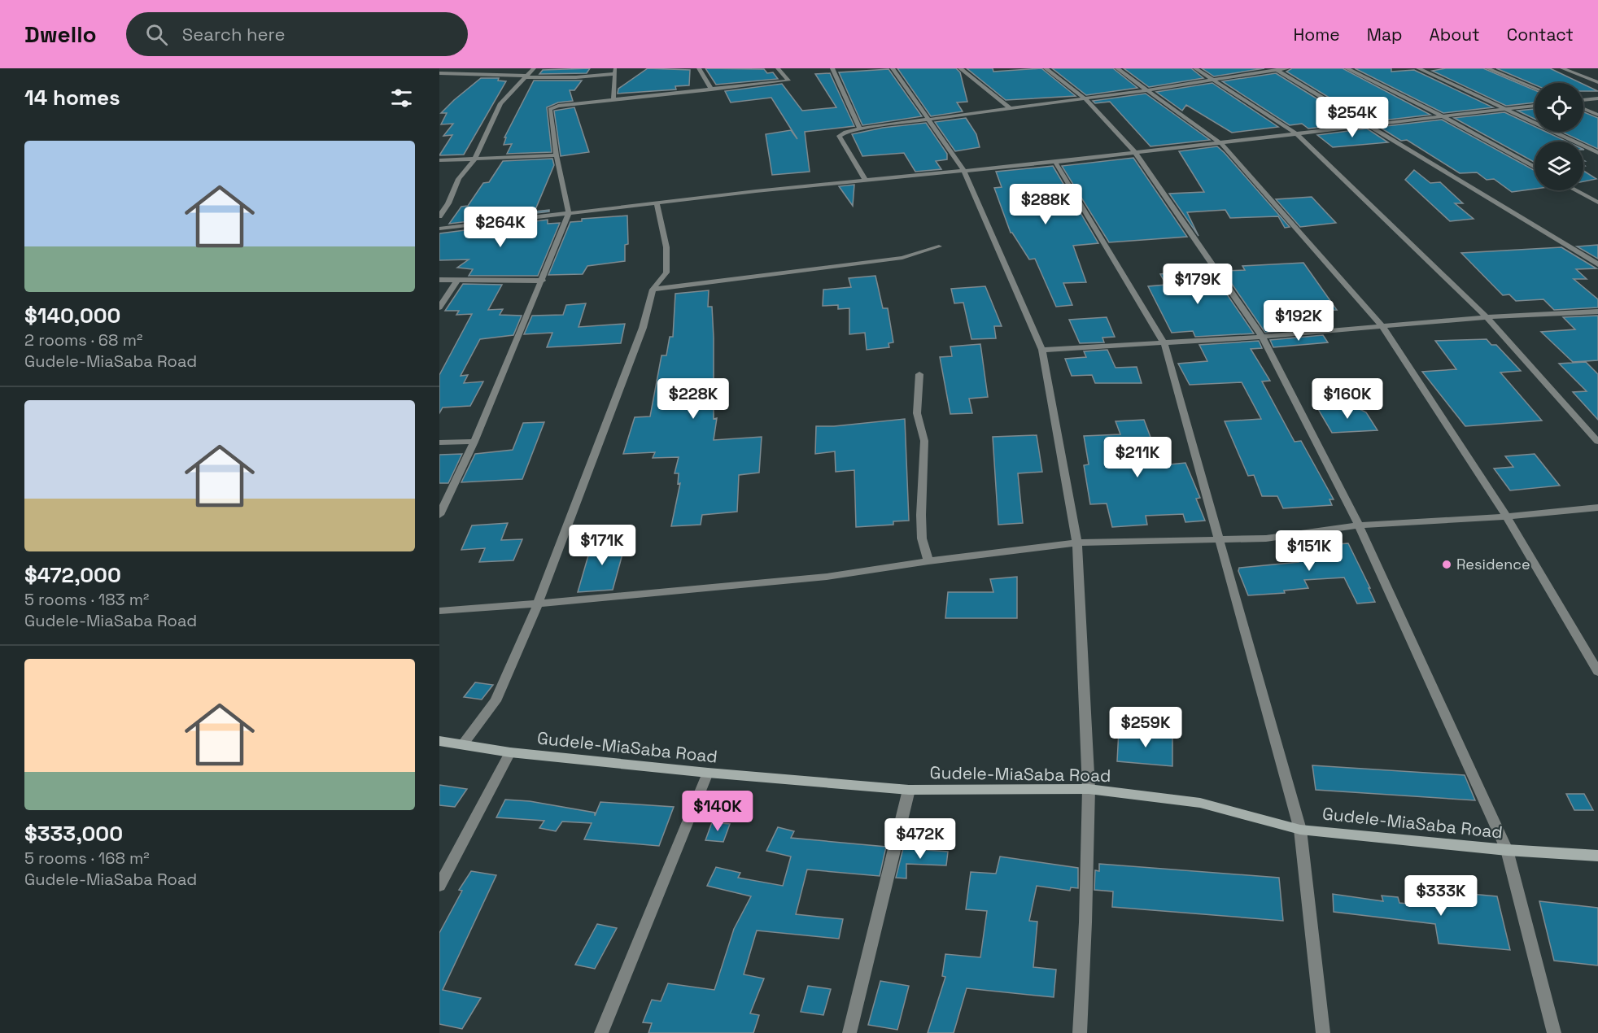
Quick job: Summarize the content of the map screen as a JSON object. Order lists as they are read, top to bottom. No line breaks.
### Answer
{"streets":{"street":["Gudele-MiaSaba Road"]},"places":["Residence"],"page":{"header":"Dwello","search":"Search here","nav":["Home","Map","About","Contact"],"heading":"14 homes","price":["$254K","$288K","$264K","$179K","$192K","$228K","$160K","$211K","$171K","$151K","$259K","$140K","$472K","$333K"],"list":[{"name":"$140,000","note":"2 rooms · 68 m² · Gudele-MiaSaba Road"},{"name":"$472,000","note":"5 rooms · 183 m² · Gudele-MiaSaba Road"},{"name":"$333,000","note":"5 rooms · 168 m² · Gudele-MiaSaba Road"}]}}
